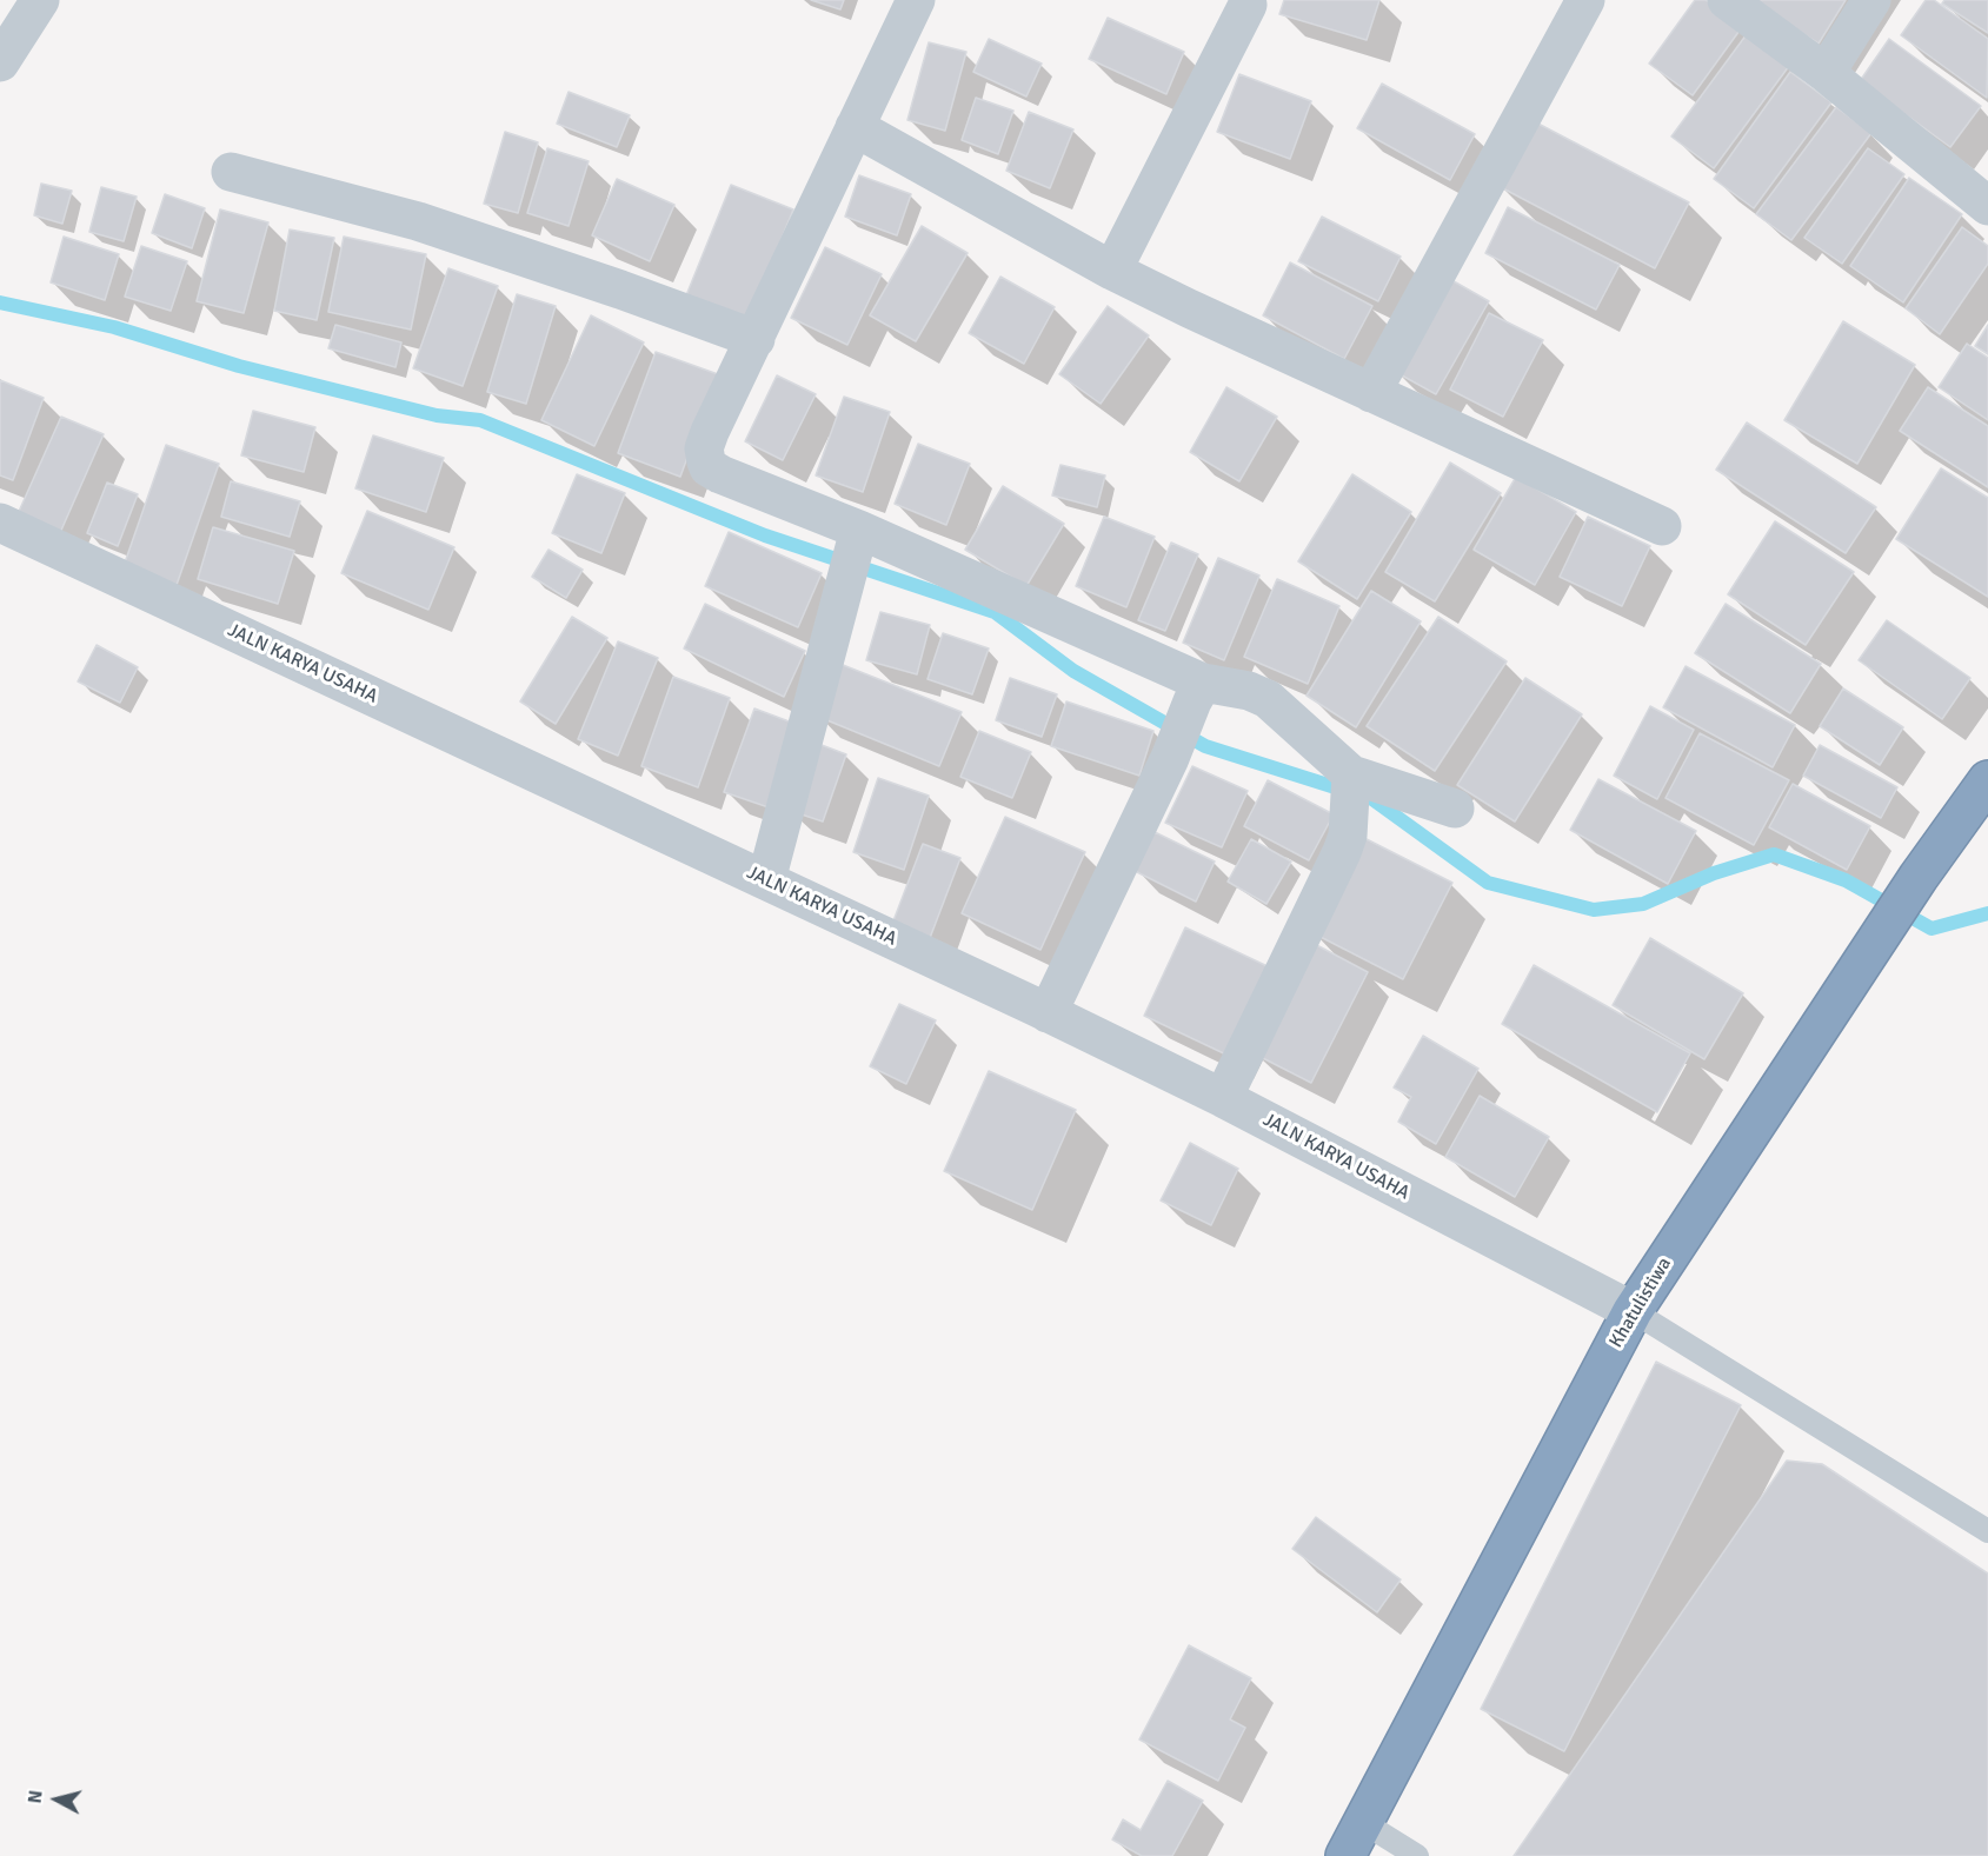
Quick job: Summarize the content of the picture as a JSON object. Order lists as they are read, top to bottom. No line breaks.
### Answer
{"streets":{"highway":["Khatulistiwa"],"street":["JALN KARYA USAHA"]},"crossings":[["JALN KARYA USAHA","Khatulistiwa"]],"north":"left"}
